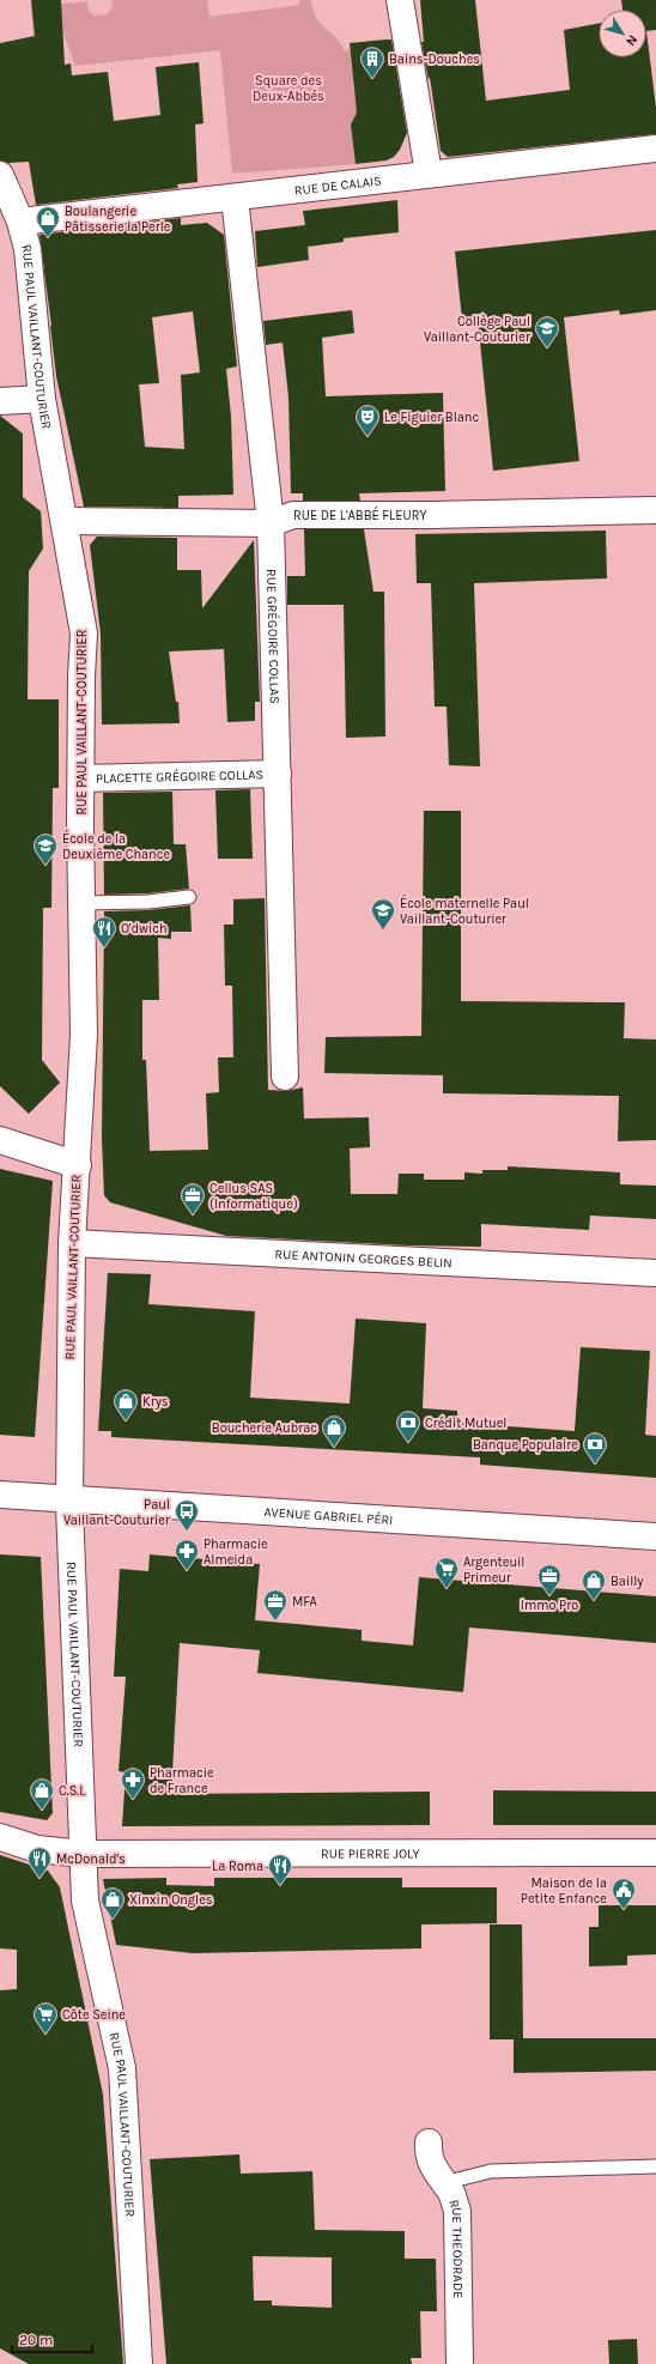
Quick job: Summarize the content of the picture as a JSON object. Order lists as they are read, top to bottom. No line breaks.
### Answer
{"streets":{"street":["RUE DE CALAIS","RUE PAUL VAILLANT-COUTURIER","RUE DE L'ABBÉ FLEURY","RUE GRÉGOIRE COLLAS","PLACETTE GRÉGOIRE COLLAS","RUE ANTONIN GEORGES BELIN","AVENUE GABRIEL PÉRI","RUE PIERRE JOLY","RUE THEODRADE"]},"crossings":[["RUE DE CALAIS","RUE PAUL VAILLANT-COUTURIER"],["RUE DE CALAIS","RUE GRÉGOIRE COLLAS"],["RUE PAUL VAILLANT-COUTURIER","RUE DE L'ABBÉ FLEURY"],["RUE PAUL VAILLANT-COUTURIER","PLACETTE GRÉGOIRE COLLAS"],["RUE PAUL VAILLANT-COUTURIER","RUE ANTONIN GEORGES BELIN"],["RUE PAUL VAILLANT-COUTURIER","AVENUE GABRIEL PÉRI"],["RUE PAUL VAILLANT-COUTURIER","RUE PIERRE JOLY"],["RUE DE L'ABBÉ FLEURY","RUE GRÉGOIRE COLLAS"],["RUE GRÉGOIRE COLLAS","PLACETTE GRÉGOIRE COLLAS"]],"parks":["Square des Deux-Abbés"],"places":{"building":["Bains-Douches"],"shop":["Boulangerie Pâtisserie la Perle","Krys","Boucherie Aubrac","Bailly","C.S.L","Xinxin Ongles"],"school or university":["Collège Paul Vaillant-Couturier","École de la Deuxième Chance","École maternelle Paul Vaillant-Couturier"],"theatre":["Le Figuier Blanc"],"restaurant":["O'dwich","McDonald's","La Roma"],"office":["Cellus SAS (Informatique)","Immo Pro","MFA"],"bank":["Crédit Mutuel","Banque Populaire"],"bus stop":["Paul Vaillant-Couturier"],"pharmacy":["Pharmacie Almeida","Pharmacie de France"],"supermarket":["Argenteuil Primeur","Côte Seine"],"public building":["Maison de la Petite Enfance"]},"scale_bar":"20 m","north":"bottom right"}
